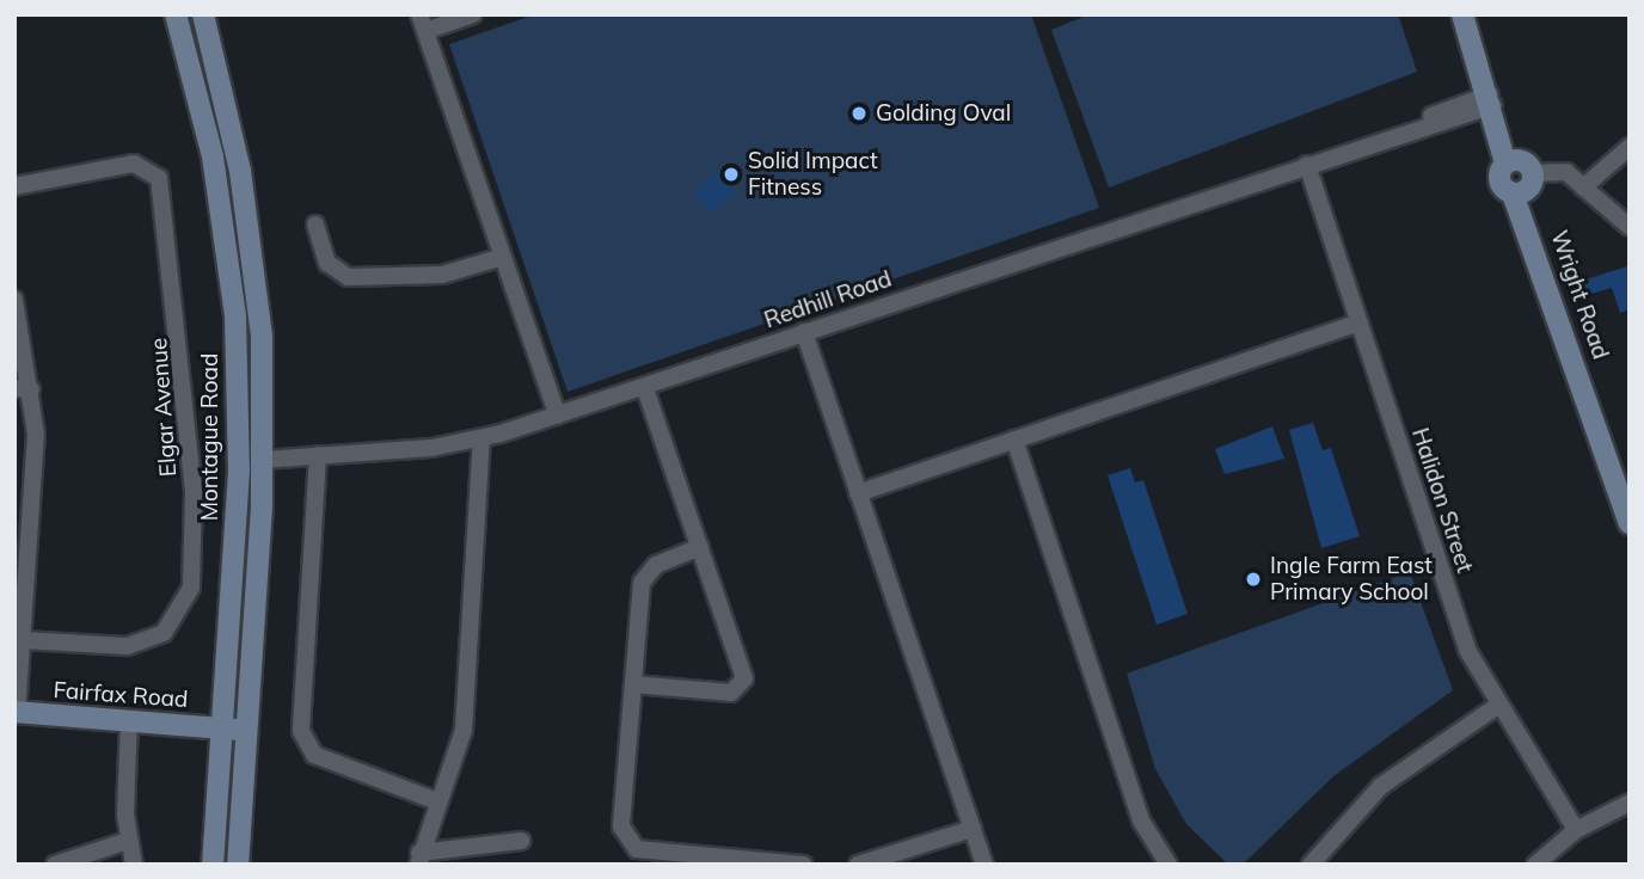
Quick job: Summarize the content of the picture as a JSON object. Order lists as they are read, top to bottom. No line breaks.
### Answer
{"streets":{"main road":["Wright Road","Montague Road","Fairfax Road"],"street":["Redhill Road","Elgar Avenue","Halidon Street"]},"crossings":[["Wright Road","Redhill Road"],["Redhill Road","Halidon Street"],["Montague Road","Fairfax Road"]],"places":["Golding Oval","Solid Impact Fitness","Ingle Farm East Primary School"]}
